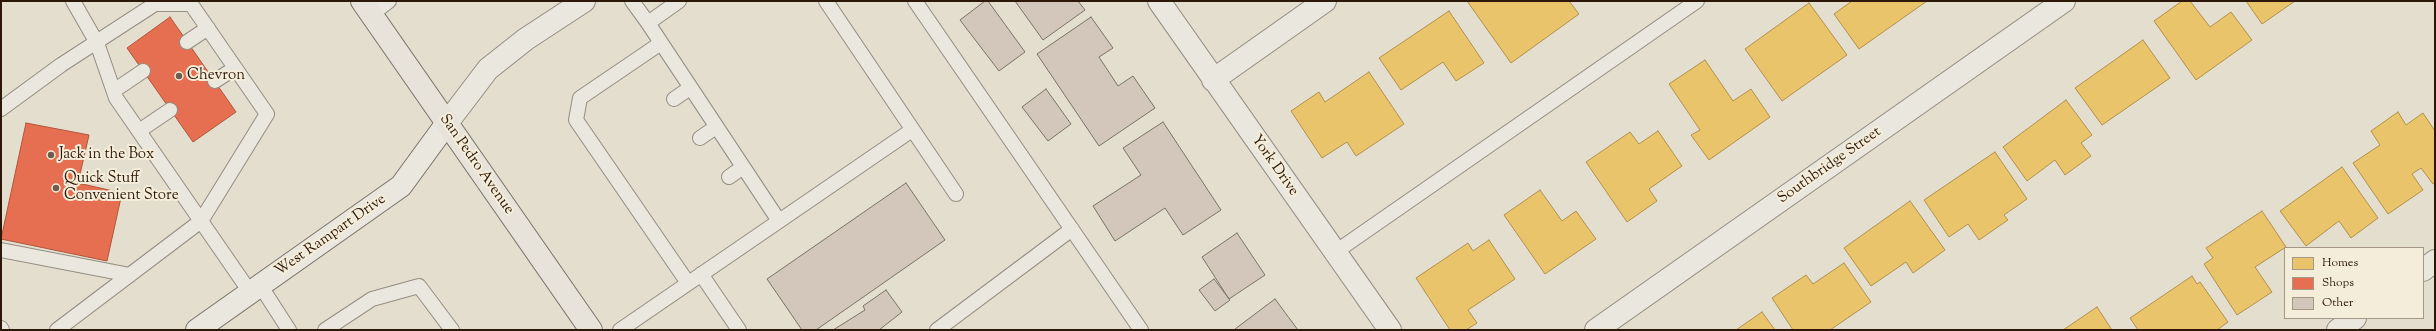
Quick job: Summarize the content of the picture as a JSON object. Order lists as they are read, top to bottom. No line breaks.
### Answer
{"streets":{"main road":["San Pedro Avenue"],"street":["York Drive","Southbridge Street","West Rampart Drive"]},"crossings":[["San Pedro Avenue","West Rampart Drive"]],"places":["Chevron","Jack in the Box","Quick Stuff Convenient Store"],"legend":["Homes","Shops","Other"]}
